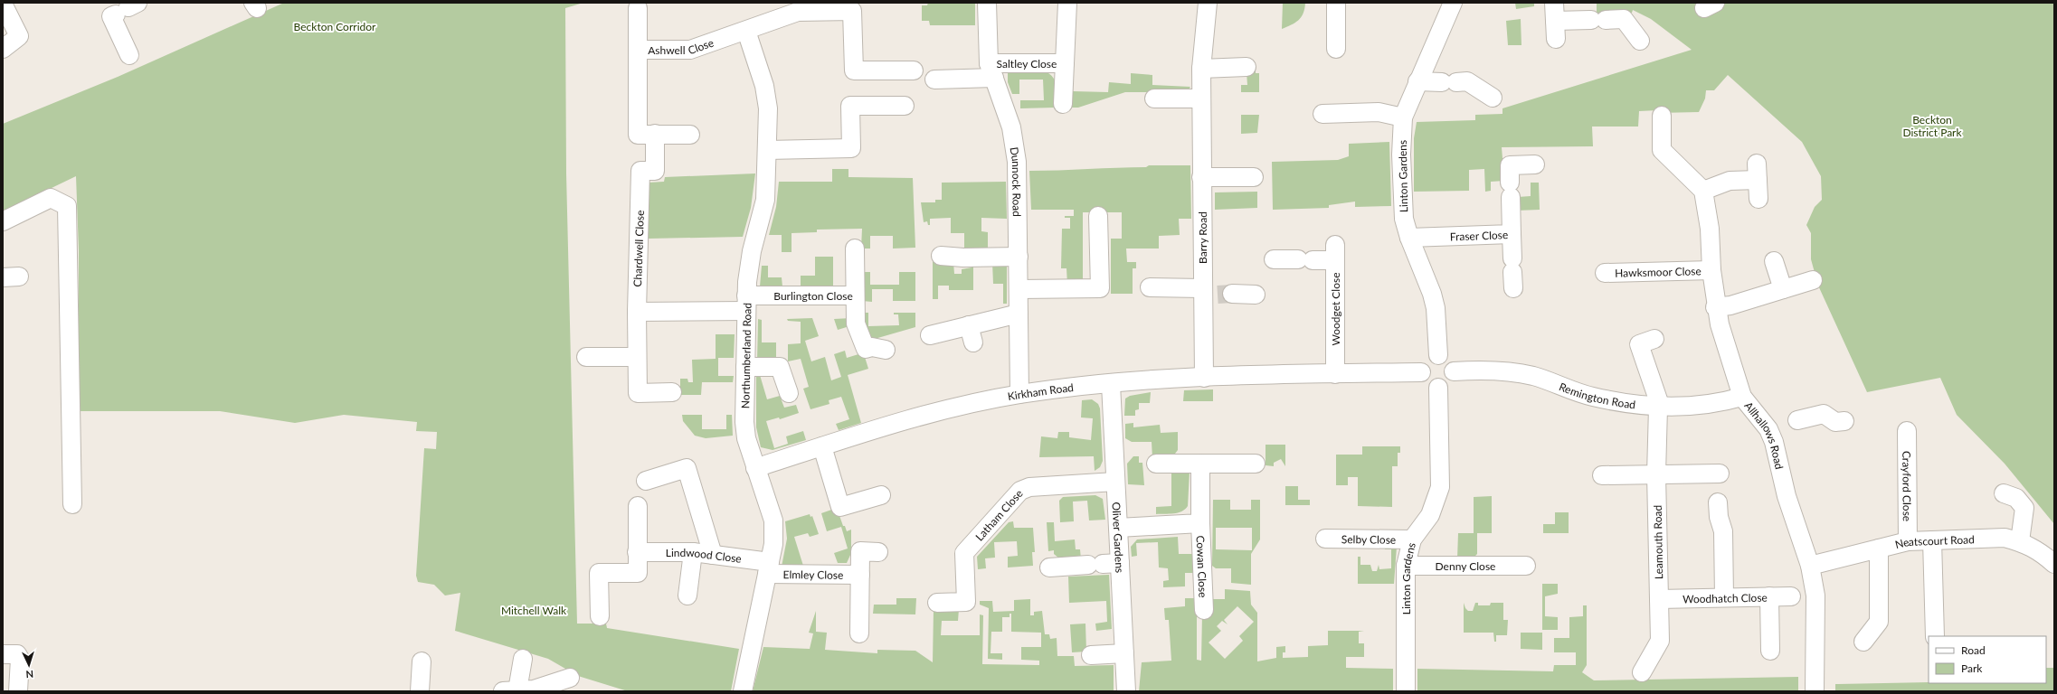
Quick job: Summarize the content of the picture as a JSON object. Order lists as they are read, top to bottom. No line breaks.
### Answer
{"streets":{"street":["Ashwell Close","Saltley Close","Linton Gardens","Dunnock Road","Fraser Close","Barry Road","Chardwell Close","Hawksmoor Close","Burlington Close","Woodget Close","Northumberland Road","Kirkham Road","Remington Road","Allhallows Road","Crayford Close","Latham Close","Oliver Gardens","Selby Close","Leamouth Road","Neatscourt Road","Lindwood Close","Denny Close","Cowan Close","Elmley Close","Woodhatch Close"]},"crossings":[["Ashwell Close","Chardwell Close"],["Ashwell Close","Northumberland Road"],["Saltley Close","Dunnock Road"],["Linton Gardens","Fraser Close"],["Linton Gardens","Remington Road"],["Linton Gardens","Selby Close"],["Linton Gardens","Denny Close"],["Dunnock Road","Kirkham Road"],["Barry Road","Kirkham Road"],["Hawksmoor Close","Allhallows Road"],["Burlington Close","Northumberland Road"],["Woodget Close","Kirkham Road"],["Northumberland Road","Kirkham Road"],["Northumberland Road","Lindwood Close"],["Northumberland Road","Elmley Close"],["Kirkham Road","Oliver Gardens"],["Remington Road","Allhallows Road"],["Remington Road","Leamouth Road"],["Allhallows Road","Neatscourt Road"],["Crayford Close","Neatscourt Road"],["Latham Close","Oliver Gardens"],["Oliver Gardens","Cowan Close"],["Leamouth Road","Woodhatch Close"],["Lindwood Close","Elmley Close"]],"parks":["Beckton Corridor","Beckton District Park","Mitchell Walk"],"legend":["Road","Park"],"north":"bottom"}
